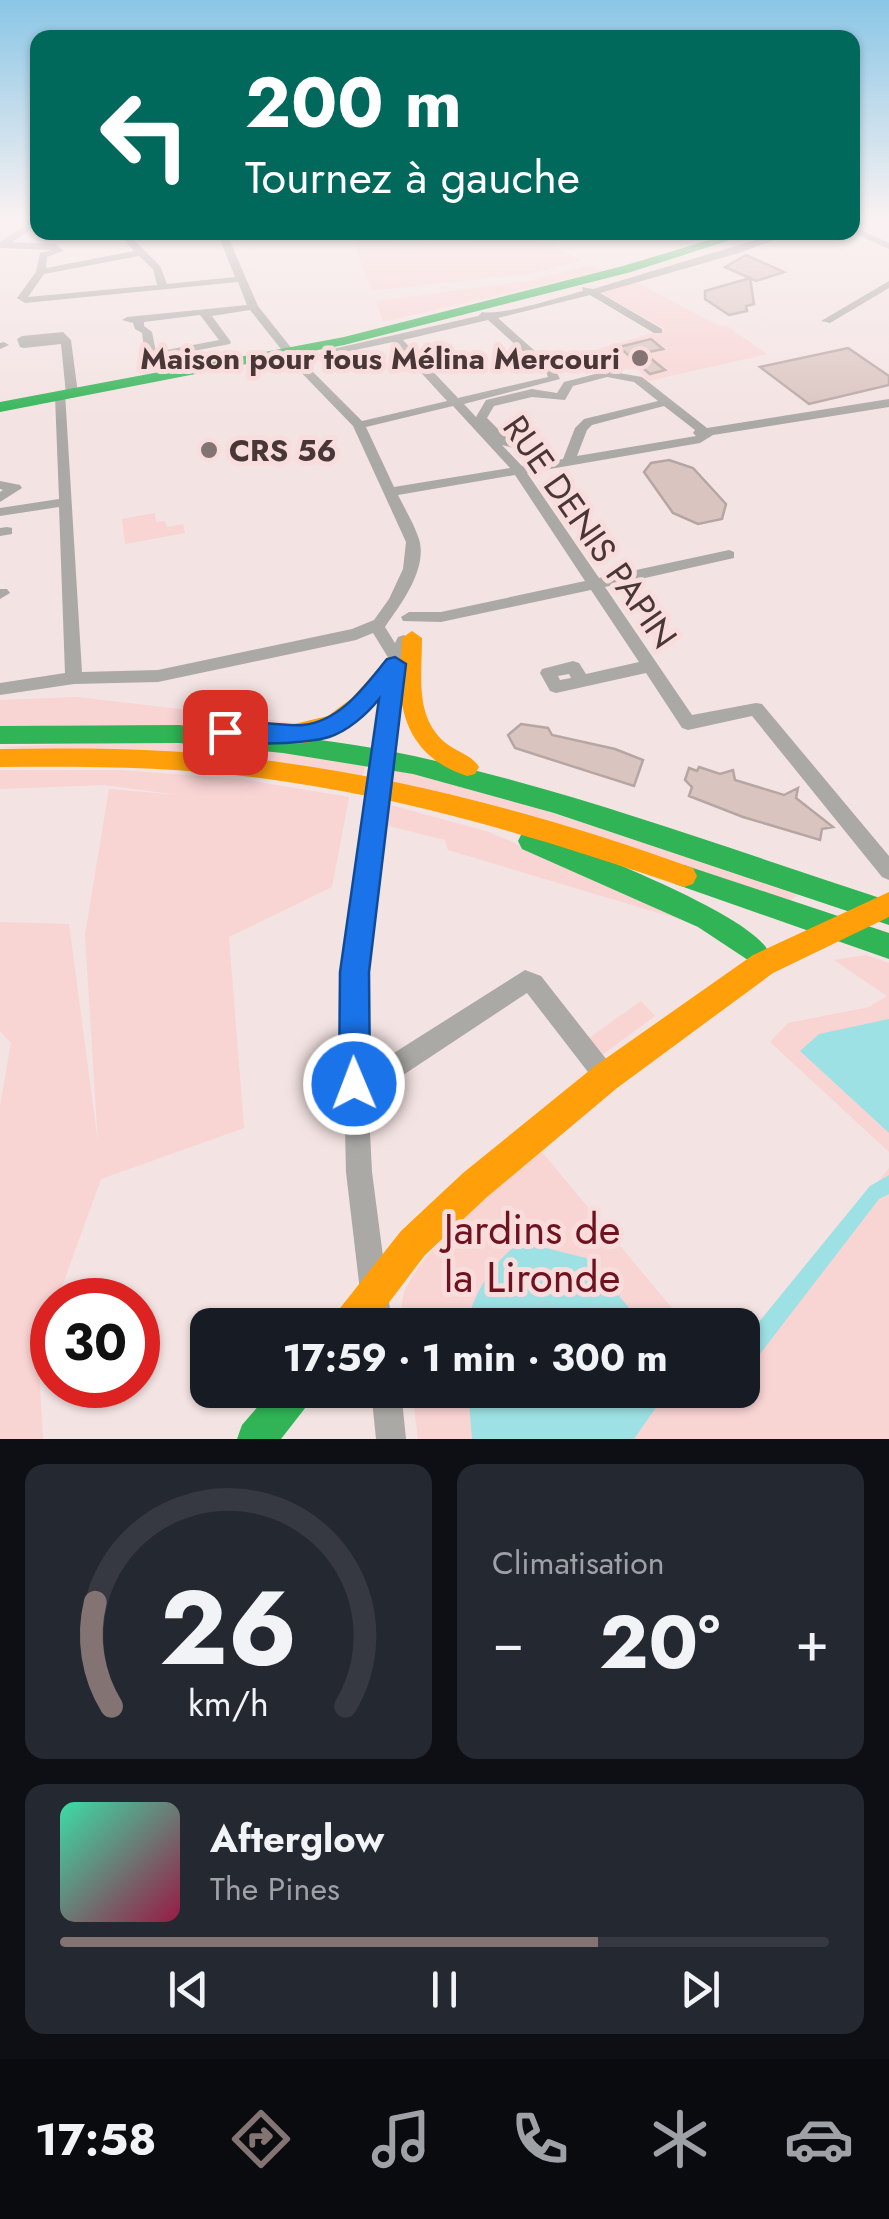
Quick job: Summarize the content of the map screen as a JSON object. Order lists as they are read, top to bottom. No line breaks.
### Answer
{"streets":{"street":["RUE DENIS PAPIN"]},"parks":["Jardins de la Lironde"],"places":["Maison pour tous Mélina Mercouri","CRS 56"],"page":{"turn":["200 m","Tournez à gauche"],"limit":"30","trip":"17:59 · 1 min · 300 m","tile":"Climatisation","heat":["−","20°","+"],"song":["Afterglow","The Pines"],"tabs":"17:58","gauge":["26","km/h"]}}
